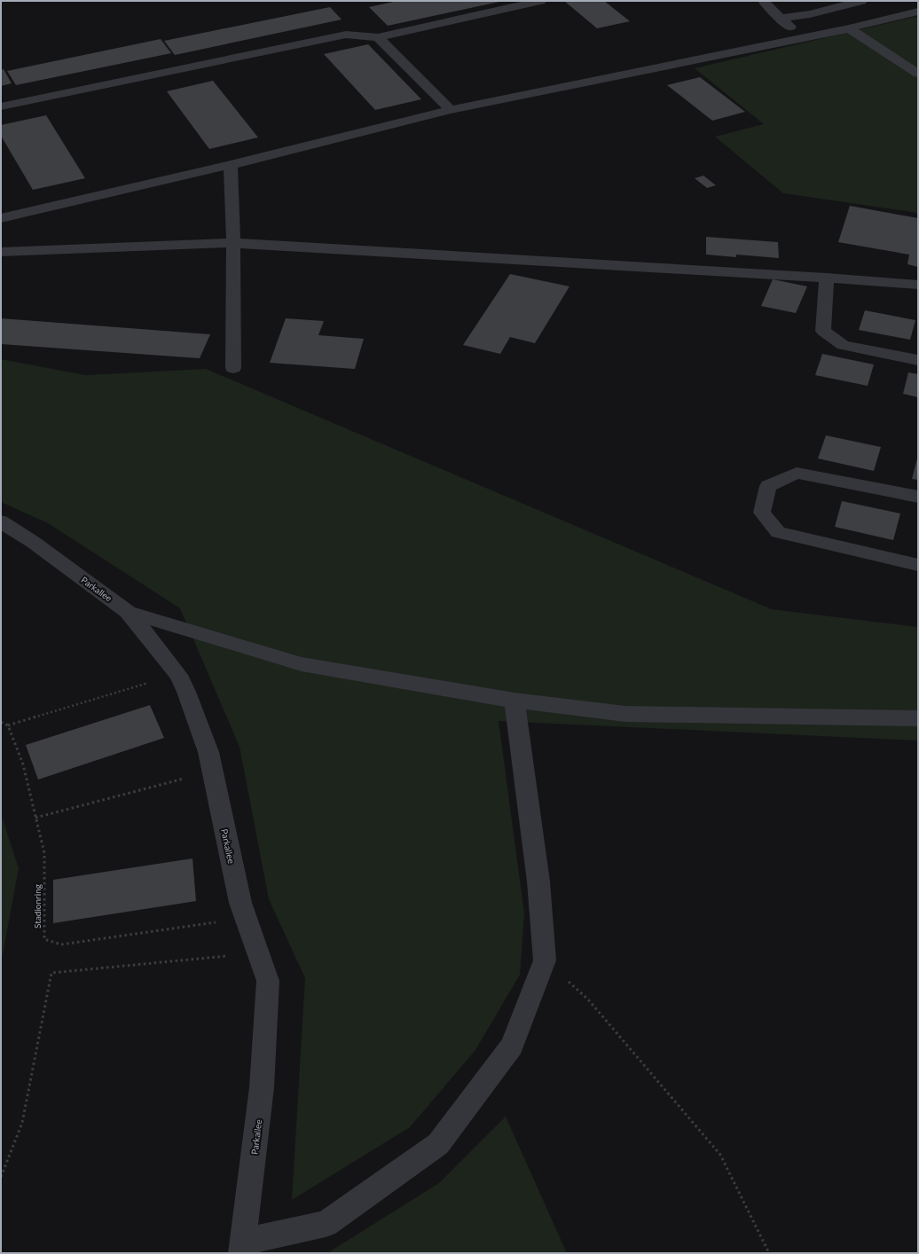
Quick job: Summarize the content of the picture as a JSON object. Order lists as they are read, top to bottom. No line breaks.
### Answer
{"streets":{"street":["Parkallee"],"path":["Stadionring"]},"crossings":[["Parkallee","Stadionring"]]}
